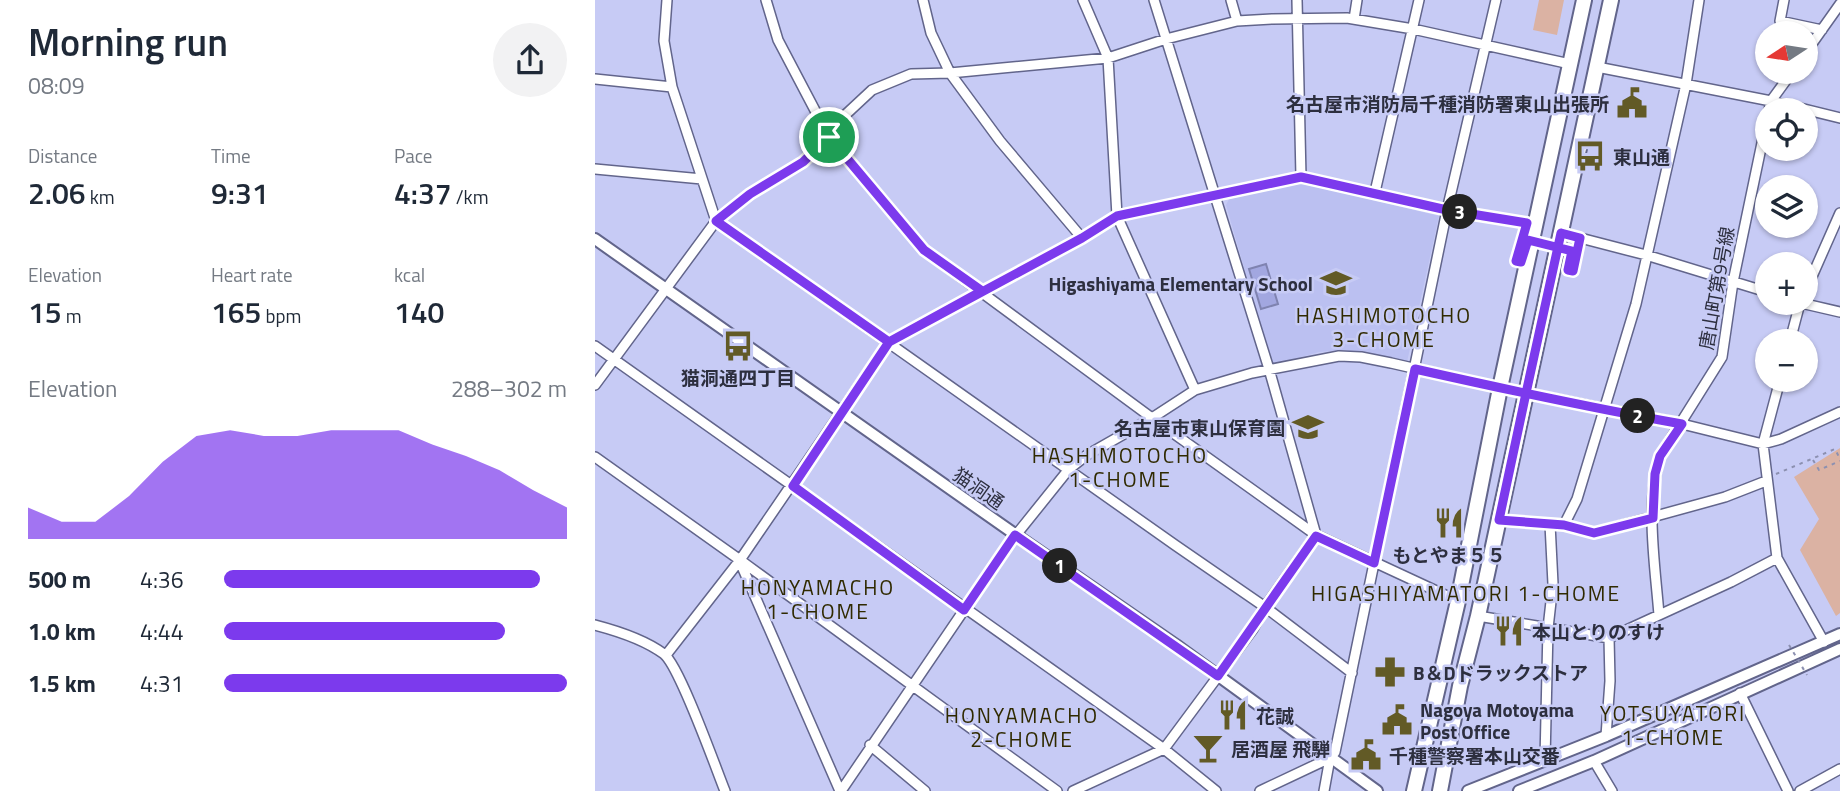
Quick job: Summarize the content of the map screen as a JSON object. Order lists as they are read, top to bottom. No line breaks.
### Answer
{"streets":{"street":["唐山町第9号線","猫洞通"]},"districts":["HASHIMOTOCHO 3-CHOME","HASHIMOTOCHO 1-CHOME","HONYAMACHO 1-CHOME","HIGASHIYAMATORI 1-CHOME","YOTSUYATORI 1-CHOME","HONYAMACHO 2-CHOME"],"places":{"public building":["名古屋市消防局千種消防署東山出張所","Nagoya Motoyama Post Office","千種警察署本山交番"],"bus stop":["東山通","猫洞通四丁目"],"school or university":["Higashiyama Elementary School","名古屋市東山保育園"],"restaurant":["もとやま５５","本山とりのすけ","花誠"],"pharmacy":["B＆Dドラックストア"],"bar":["居酒屋 飛騨"]},"north":"left","page":{"heading":["Morning run","08:09"],"map_buttons":["+","−"],"stats":[["Distance","2.06 km"],["Time","9:31"],["Pace","4:37 /km"],["Elevation","15 m"],["Heart rate","165 bpm"],["kcal","140"]],"pins":["3","2","1"],"chart":["Elevation","288–302 m"],"list":[{"name":"500 m","note":"4:36"},{"name":"1.0 km","note":"4:44"},{"name":"1.5 km","note":"4:31"}]}}
